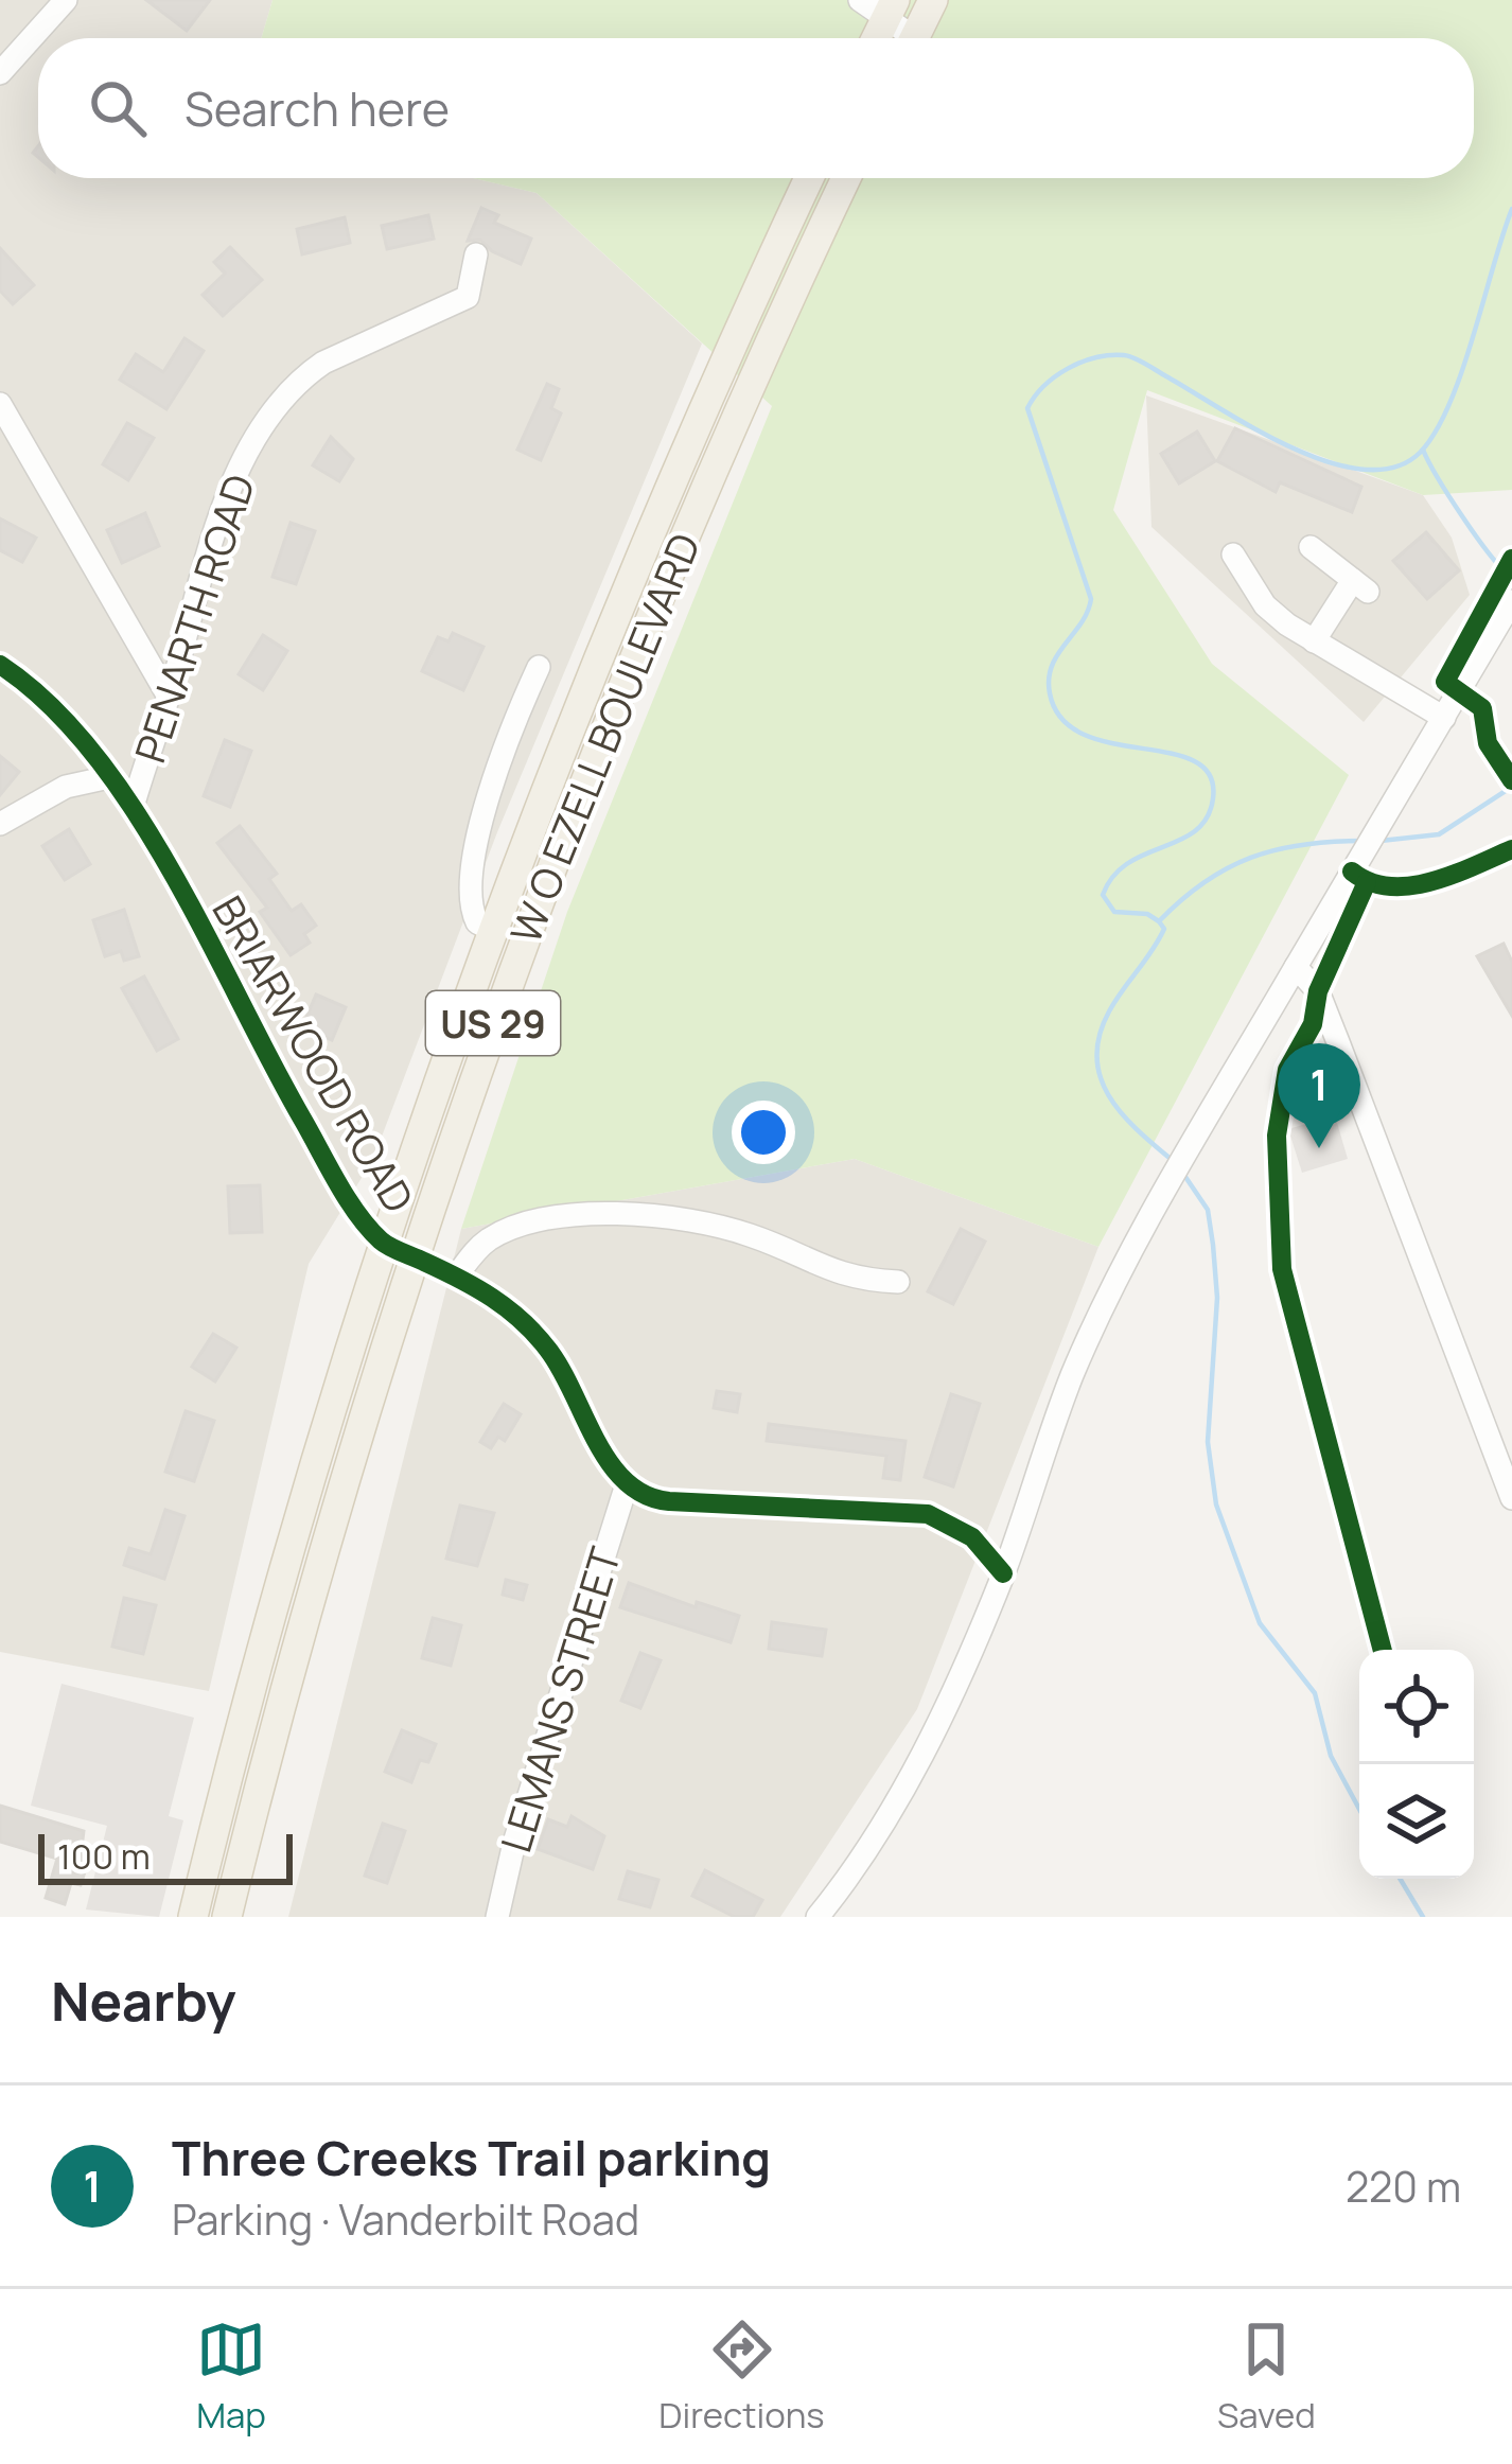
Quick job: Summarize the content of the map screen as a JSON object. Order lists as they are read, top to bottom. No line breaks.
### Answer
{"streets":{"main road":["W O EZELL BOULEVARD","US 29"],"street":["PENARTH ROAD","BRIARWOOD ROAD","LEMANS STREET"]},"crossings":[["PENARTH ROAD","BRIARWOOD ROAD"],["W O EZELL BOULEVARD","BRIARWOOD ROAD"],["BRIARWOOD ROAD","LEMANS STREET"]],"scale_bar":"100 m","page":{"search":"Search here","pins":"1","scale":"100 m","heading":"Nearby","list":[{"mark":"1","name":"Three Creeks Trail parking","note":"Parking · Vanderbilt Road","value":"220 m"}],"nav":["Map","Directions","Saved"]}}
